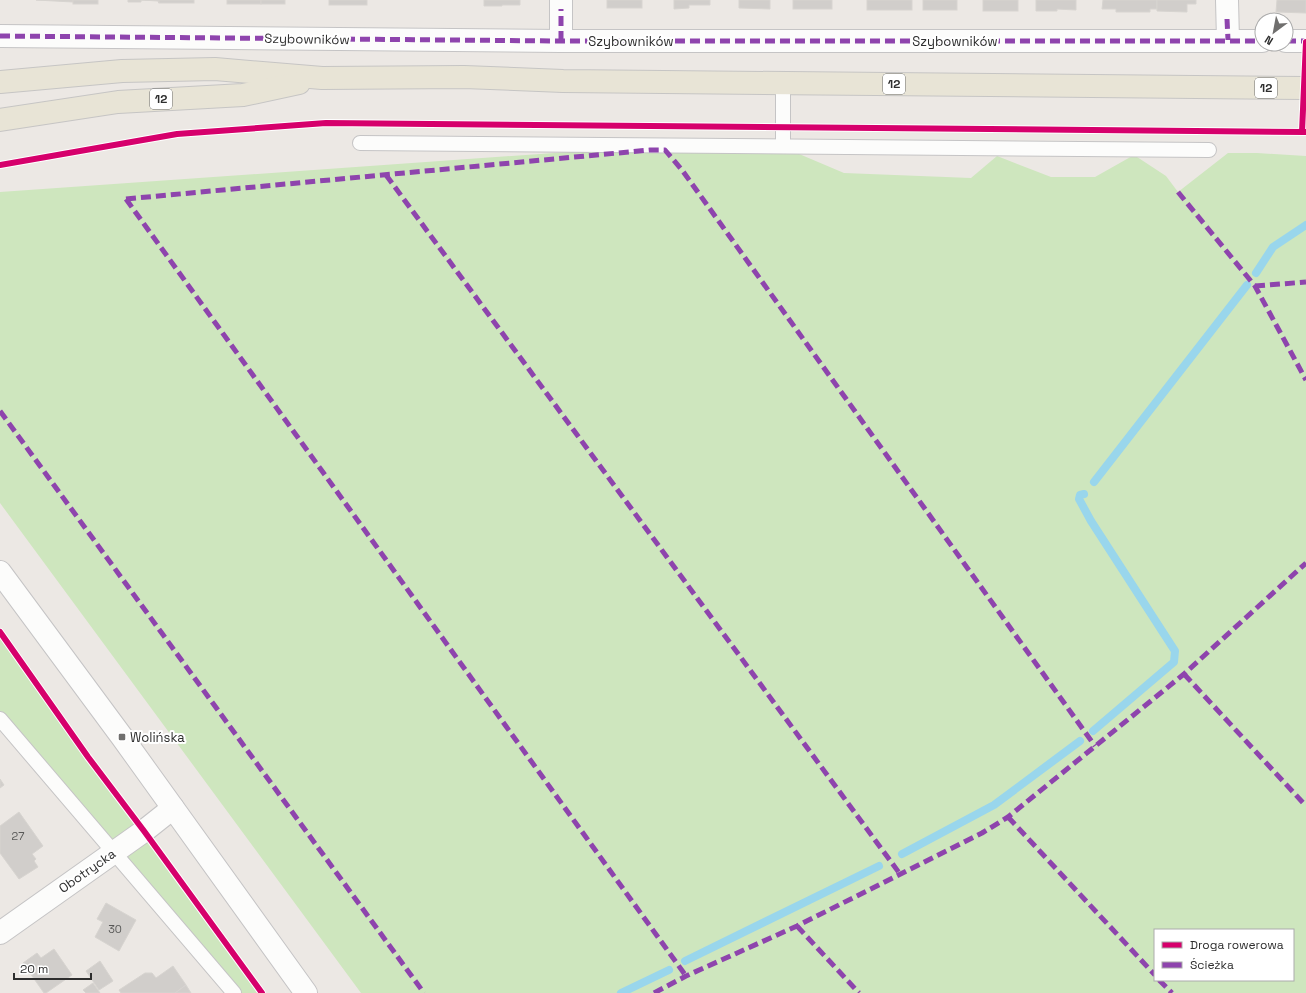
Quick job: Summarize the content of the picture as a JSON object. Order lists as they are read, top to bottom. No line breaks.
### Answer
{"streets":{"main road":["12"],"street":["Szybowników","Obotrycka"]},"places":{"transit":["Wolińska"]},"house_numbers":["27","30"],"legend":["Droga rowerowa","Ścieżka"],"scale_bar":"20 m","north":"bottom left"}
